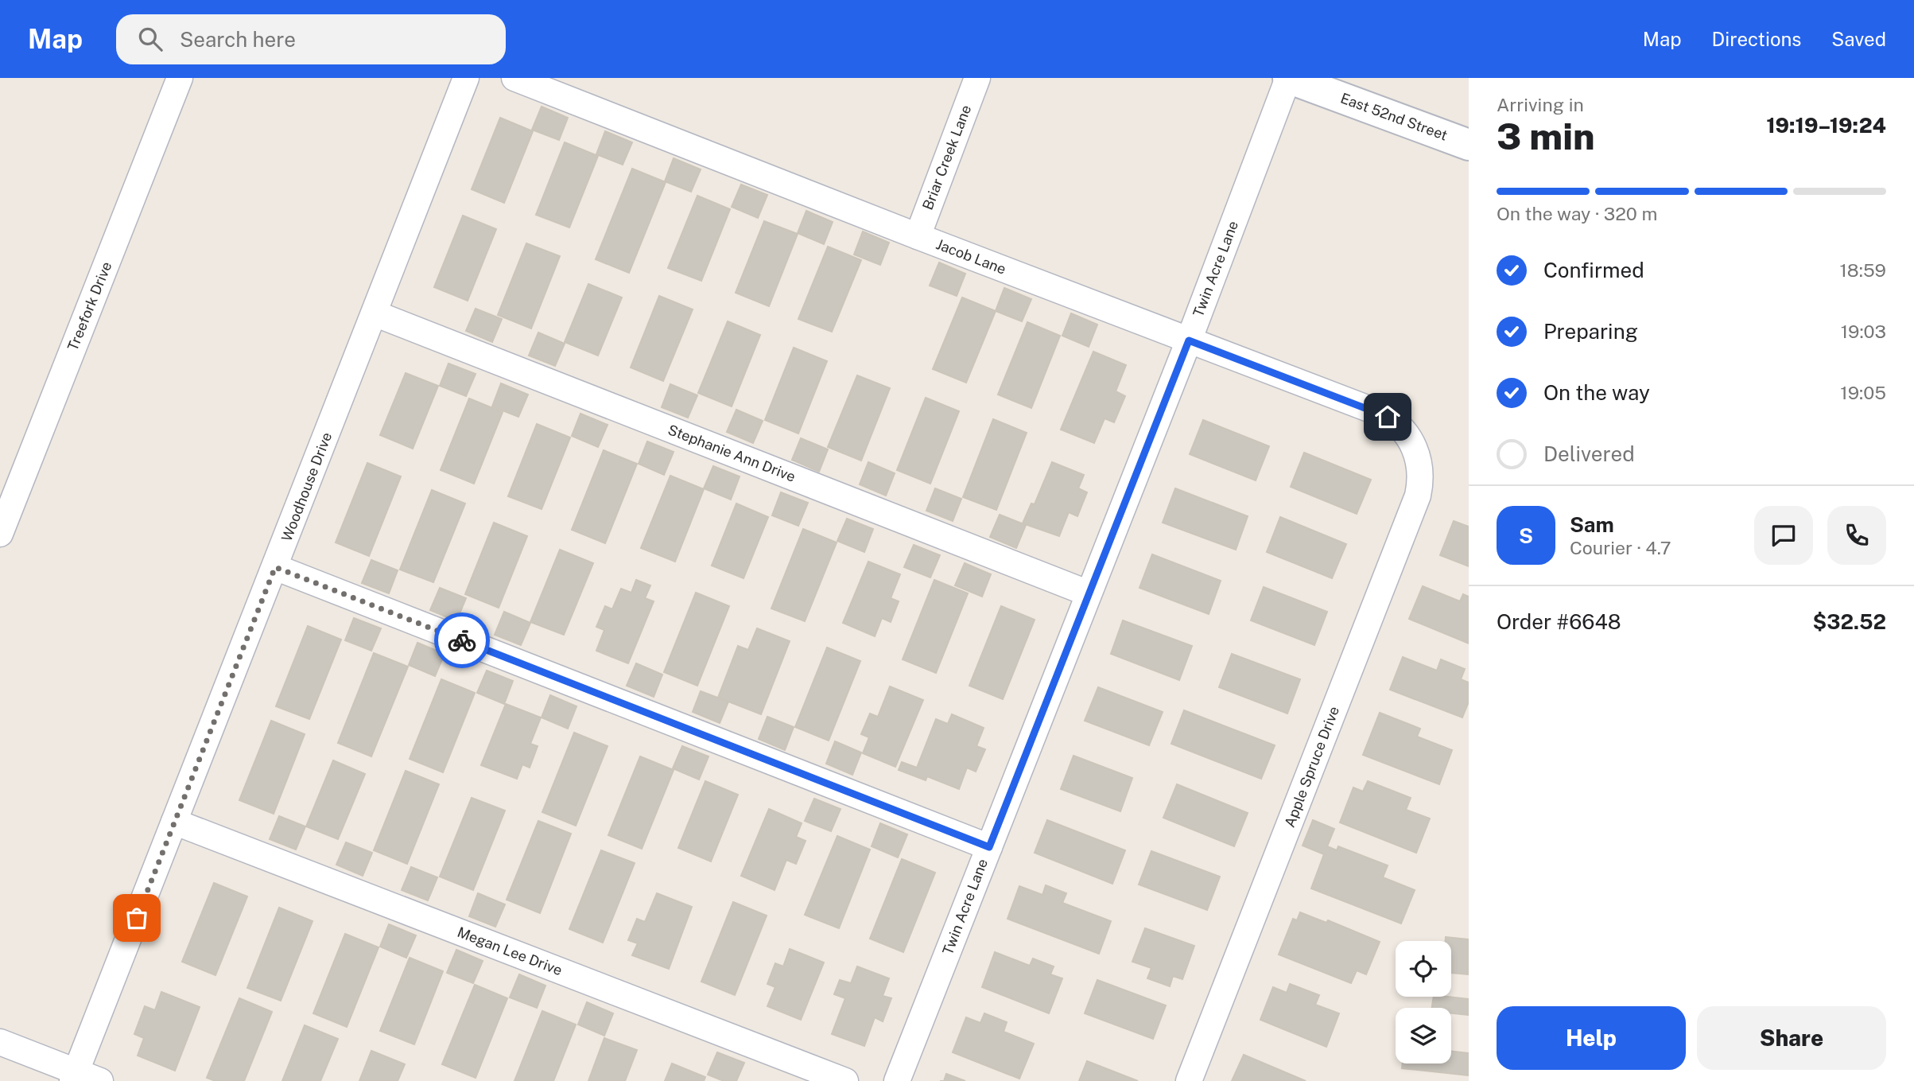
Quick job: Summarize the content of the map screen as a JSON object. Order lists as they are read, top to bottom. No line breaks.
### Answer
{"streets":{"street":["East 52nd Street","Briar Creek Lane","Jacob Lane","Twin Acre Lane","Treefork Drive","Stephanie Ann Drive","Woodhouse Drive","Apple Spruce Drive","Megan Lee Drive"]},"crossings":[["East 52nd Street","Twin Acre Lane"],["Briar Creek Lane","Jacob Lane"],["Jacob Lane","Twin Acre Lane"],["Jacob Lane","Apple Spruce Drive"],["Twin Acre Lane","Stephanie Ann Drive"],["Stephanie Ann Drive","Woodhouse Drive"],["Woodhouse Drive","Megan Lee Drive"]],"page":{"header":"Map","search":"Search here","nav":["Map","Directions","Saved"],"heading":["3 min","Arriving in","19:19–19:24"],"panel":["Sam","Courier · 4.7","Order #6648","$32.52"],"bar":"On the way · 320 m","list":[["Confirmed","18:59"],["Preparing","19:03"],["On the way","19:05"],"Delivered"],"round":"S","buttons":["Help","Share"]}}
